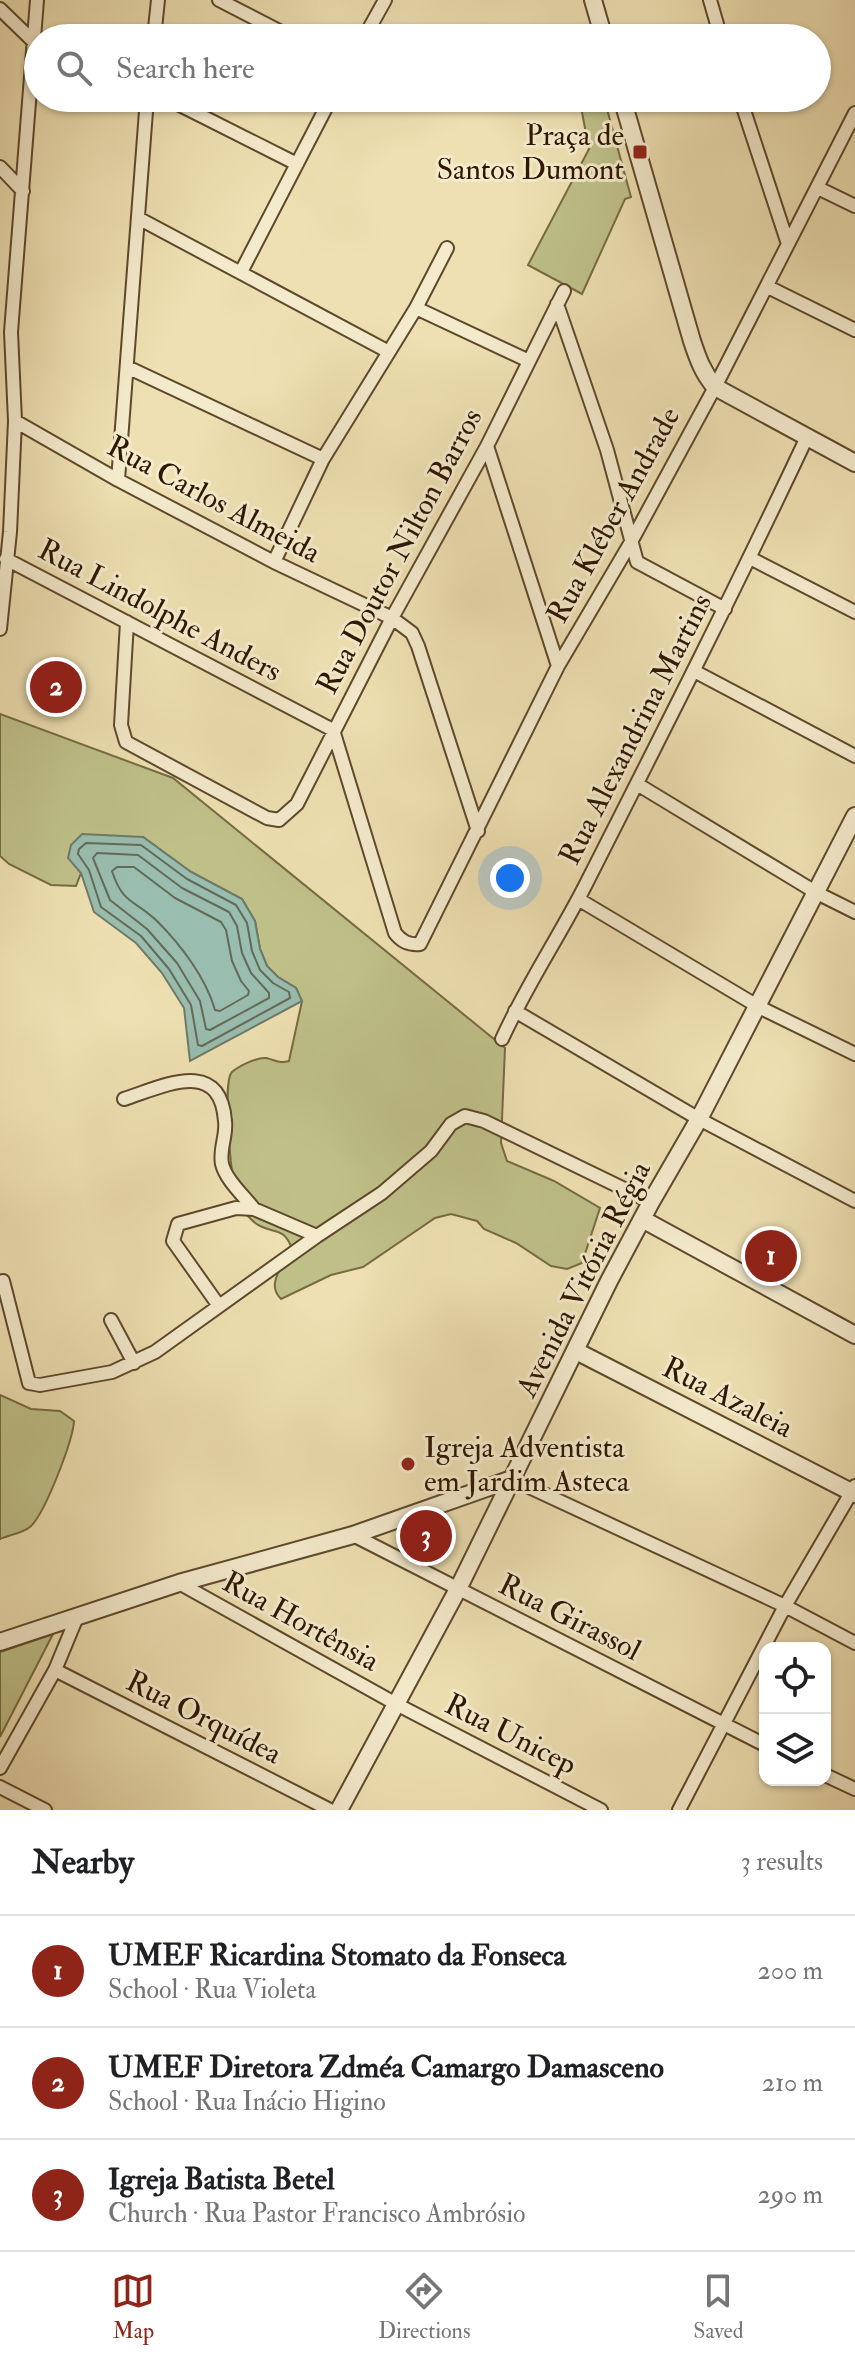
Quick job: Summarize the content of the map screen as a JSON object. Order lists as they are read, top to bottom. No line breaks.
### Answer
{"streets":{"street":["Rua Carlos Almeida","Rua Kléber Andrade","Rua Doutor Nilton Barros","Rua Lindolphe Anders","Rua Alexandrina Martins","Avenida Vitória Régia","Rua Azaleia","Rua Girassol","Rua Hortênsia","Rua Orquídea","Rua Unicep"]},"crossings":[["Rua Carlos Almeida","Rua Doutor Nilton Barros"],["Rua Kléber Andrade","Rua Doutor Nilton Barros"],["Rua Kléber Andrade","Rua Lindolphe Anders"],["Rua Doutor Nilton Barros","Rua Lindolphe Anders"],["Avenida Vitória Régia","Rua Azaleia"],["Avenida Vitória Régia","Rua Girassol"],["Avenida Vitória Régia","Rua Hortênsia"],["Avenida Vitória Régia","Rua Unicep"],["Rua Hortênsia","Rua Unicep"]],"places":{"transit":["Praça de Santos Dumont"],"other":["Igreja Adventista em Jardim Asteca"]},"page":{"search":"Search here","pins":["2","1","3"],"heading":["Nearby","3 results"],"list":[{"mark":"1","name":"UMEF Ricardina Stomato da Fonseca","note":"School · Rua Violeta","value":"200 m"},{"mark":"2","name":"UMEF Diretora Zdméa Camargo Damasceno","note":"School · Rua Inácio Higino","value":"210 m"},{"mark":"3","name":"Igreja Batista Betel","note":"Church · Rua Pastor Francisco Ambrósio","value":"290 m"}],"nav":["Map","Directions","Saved"]}}
